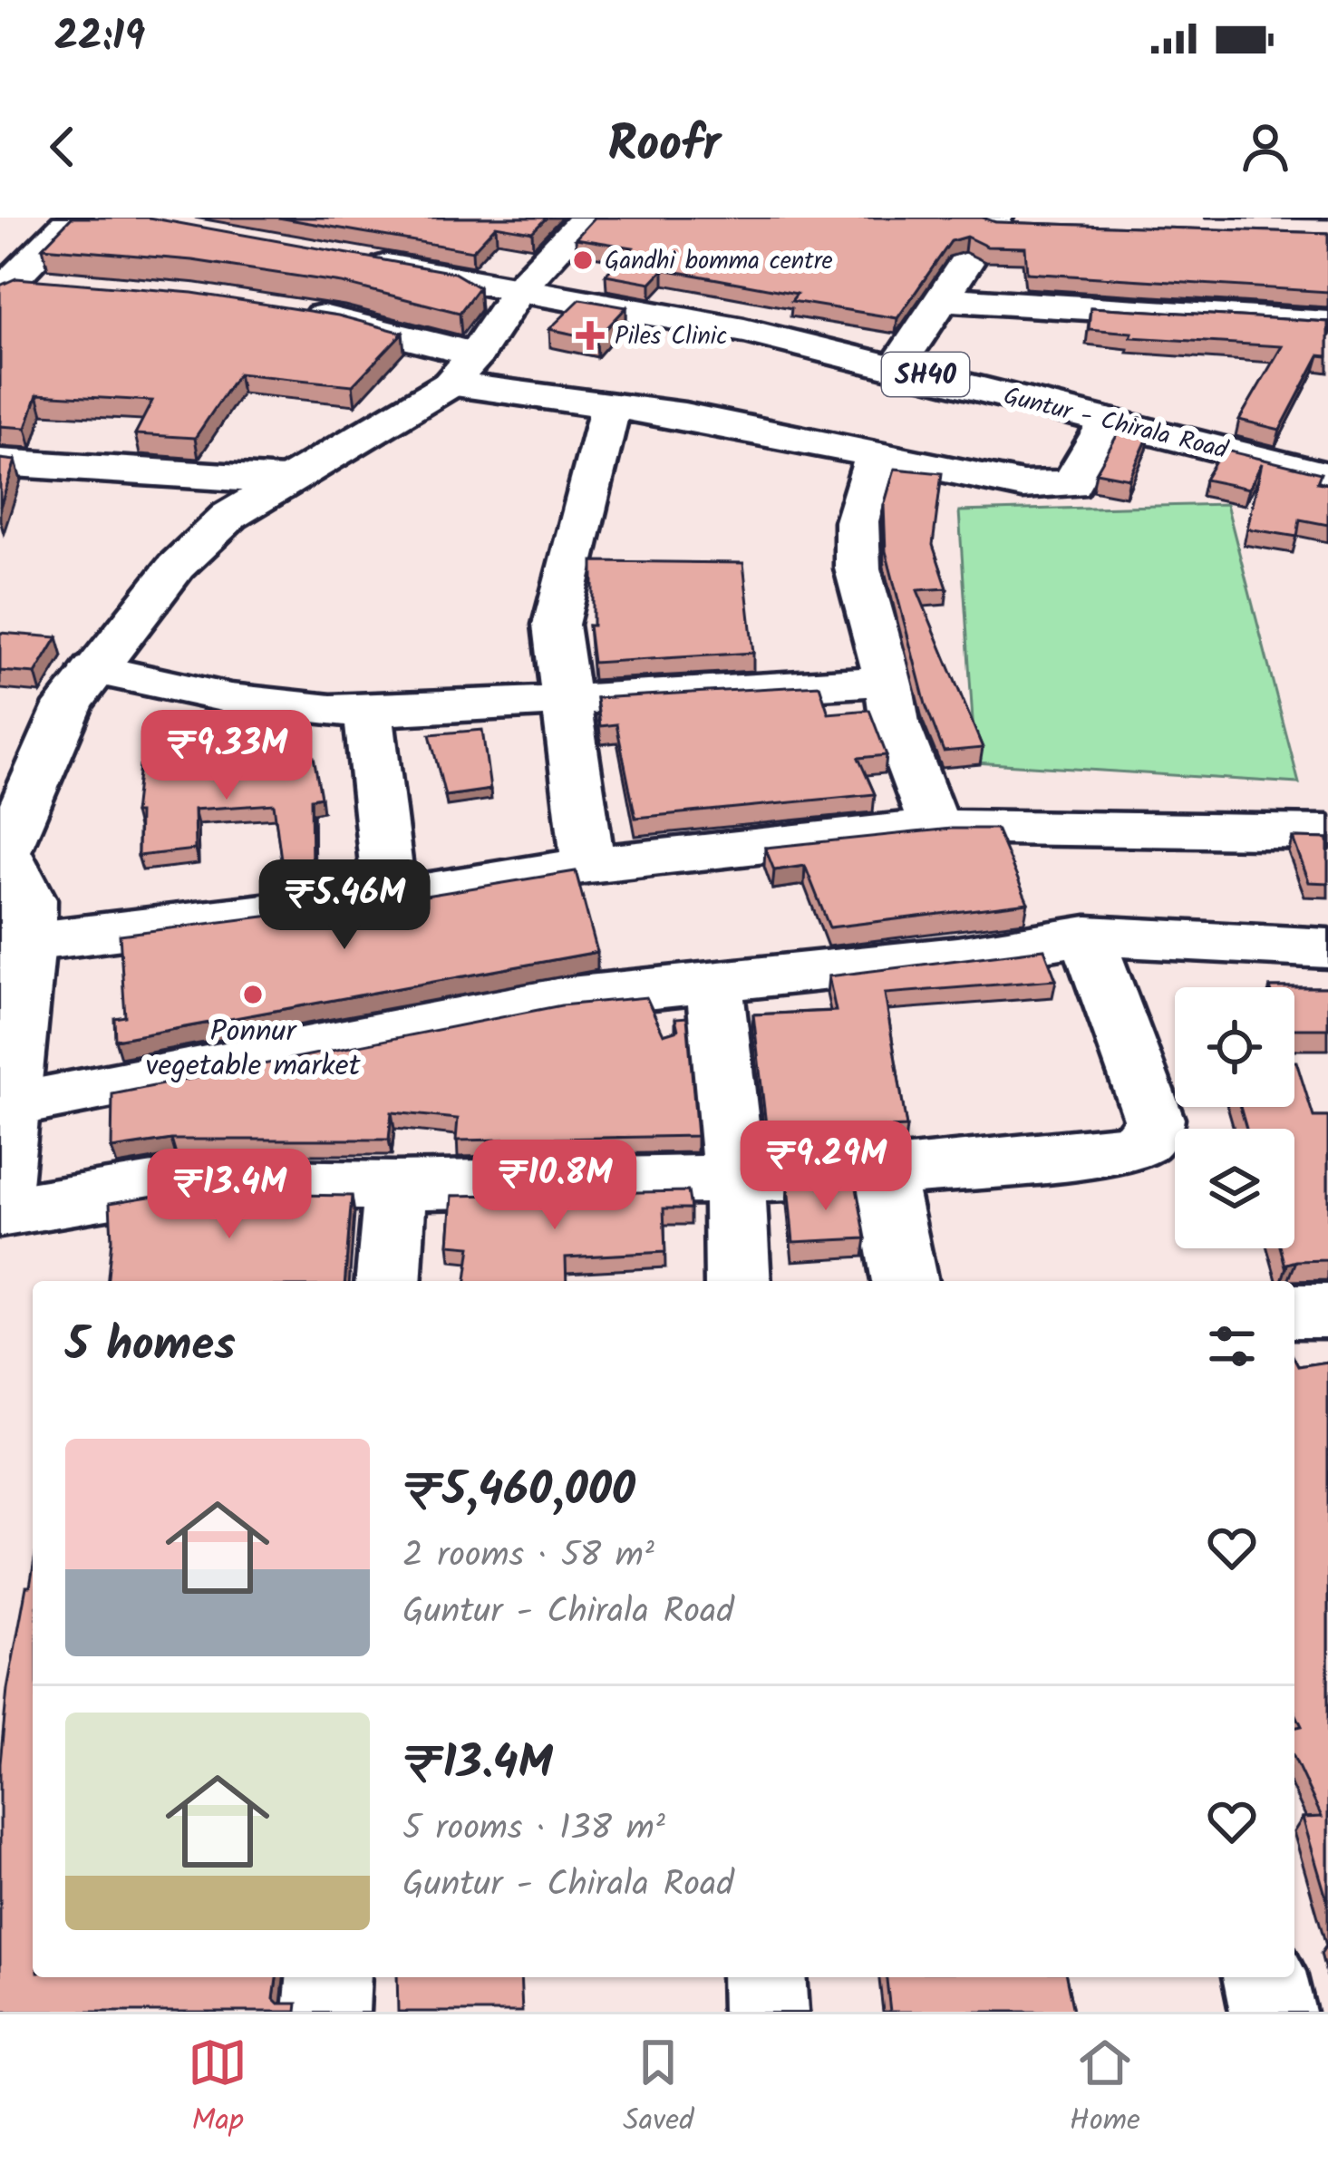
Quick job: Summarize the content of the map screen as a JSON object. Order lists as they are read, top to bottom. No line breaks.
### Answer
{"streets":{"street":["SH40","Guntur - Chirala Road"]},"places":{"other":["Gandhi bomma centre","Ponnur vegetable market"],"health":["Piles Clinic"]},"page":{"status":"22:19","header":"Roofr","price":["₹9.33M","₹5.46M","₹9.29M","₹10.8M","₹13.4M"],"heading":"5 homes","list":[{"name":"₹5,460,000","note":"2 rooms · 58 m² · Guntur - Chirala Road"},{"name":"₹13.4M","note":"5 rooms · 138 m² · Guntur - Chirala Road"}],"tabs":["Map","Saved","Home"]}}
